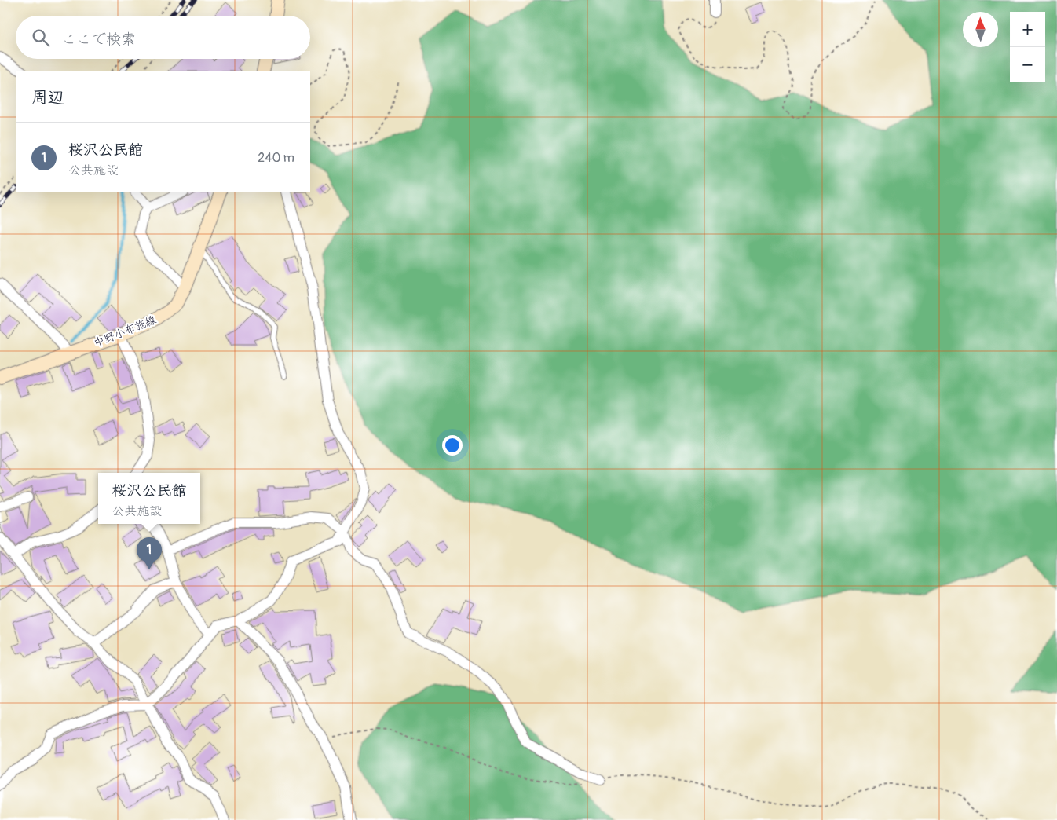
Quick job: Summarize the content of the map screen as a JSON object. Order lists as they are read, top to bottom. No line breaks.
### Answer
{"streets":{"main road":["中野小布施線"]},"north":"top","page":{"map_buttons":["+","−"],"search":"ここで検索","heading":"周辺","list":[{"mark":"1","name":"桜沢公民館","note":"公共施設","value":"240 m"}],"popup":["桜沢公民館","公共施設"],"pins":"1"}}
